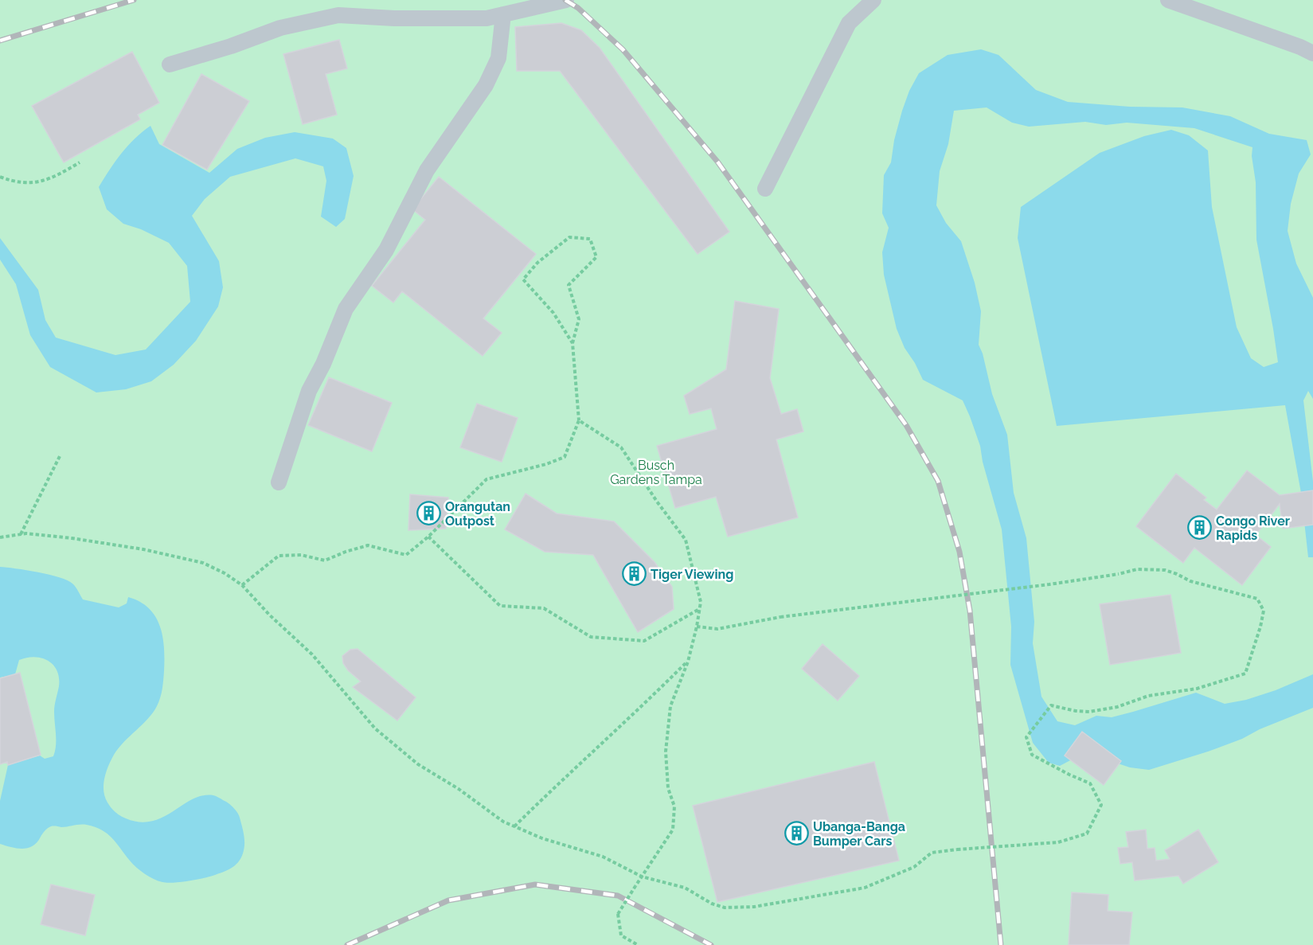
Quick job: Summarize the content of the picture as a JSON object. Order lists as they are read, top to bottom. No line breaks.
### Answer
{"parks":["Busch Gardens Tampa"],"places":{"building":["Orangutan Outpost","Congo River Rapids","Tiger Viewing","Ubanga-Banga Bumper Cars"]}}
